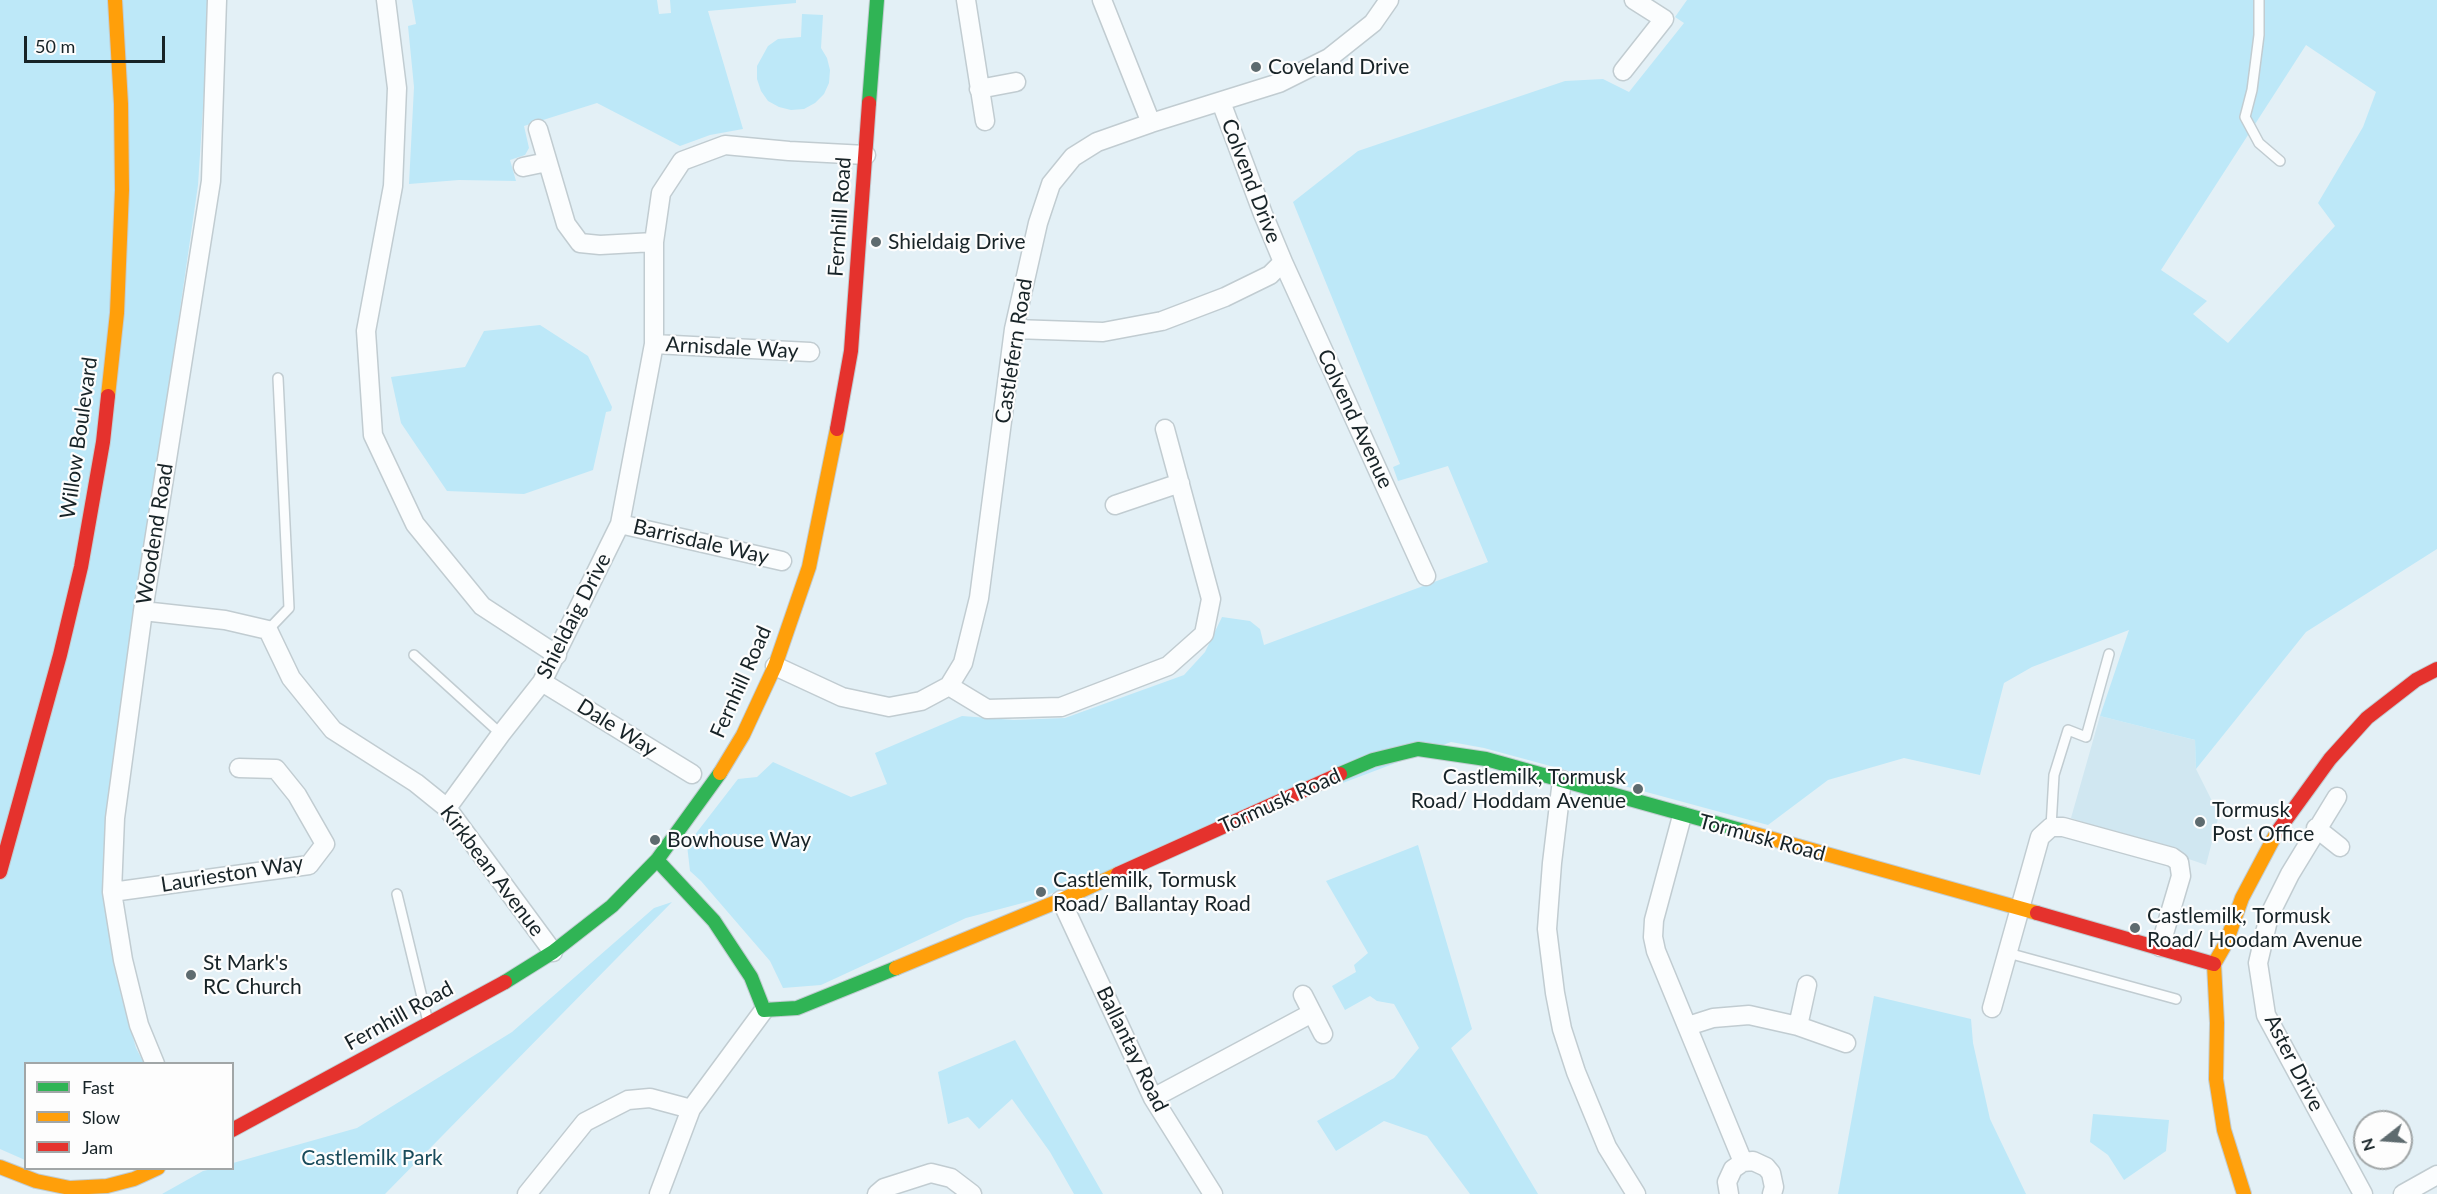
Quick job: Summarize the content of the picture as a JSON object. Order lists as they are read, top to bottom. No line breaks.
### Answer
{"streets":{"street":["Colvend Drive","Fernhill Road","Arnisdale Way","Castlefern Road","Colvend Avenue","Willow Boulevard","Woodend Road","Barrisdale Way","Shieldaig Drive","Dale Way","Tormusk Road","Kirkbean Avenue","Laurieston Way","Ballantay Road","Aster Drive"]},"crossings":[["Colvend Drive","Castlefern Road"],["Colvend Drive","Colvend Avenue"],["Fernhill Road","Shieldaig Drive"],["Fernhill Road","Kirkbean Avenue"],["Arnisdale Way","Shieldaig Drive"],["Woodend Road","Laurieston Way"],["Barrisdale Way","Shieldaig Drive"],["Shieldaig Drive","Dale Way"],["Shieldaig Drive","Kirkbean Avenue"],["Tormusk Road","Ballantay Road"]],"parks":["Castlemilk Park"],"places":["Coveland Drive","Shieldaig Drive","Castlemilk, Tormusk Road/ Hoddam Avenue","Tormusk Post Office","Bowhouse Way","Castlemilk, Tormusk Road/ Ballantay Road","Castlemilk, Tormusk Road/ Hoodam Avenue","St Mark's RC Church"],"legend":["Fast","Slow","Jam"],"scale_bar":"50 m","north":"left"}
